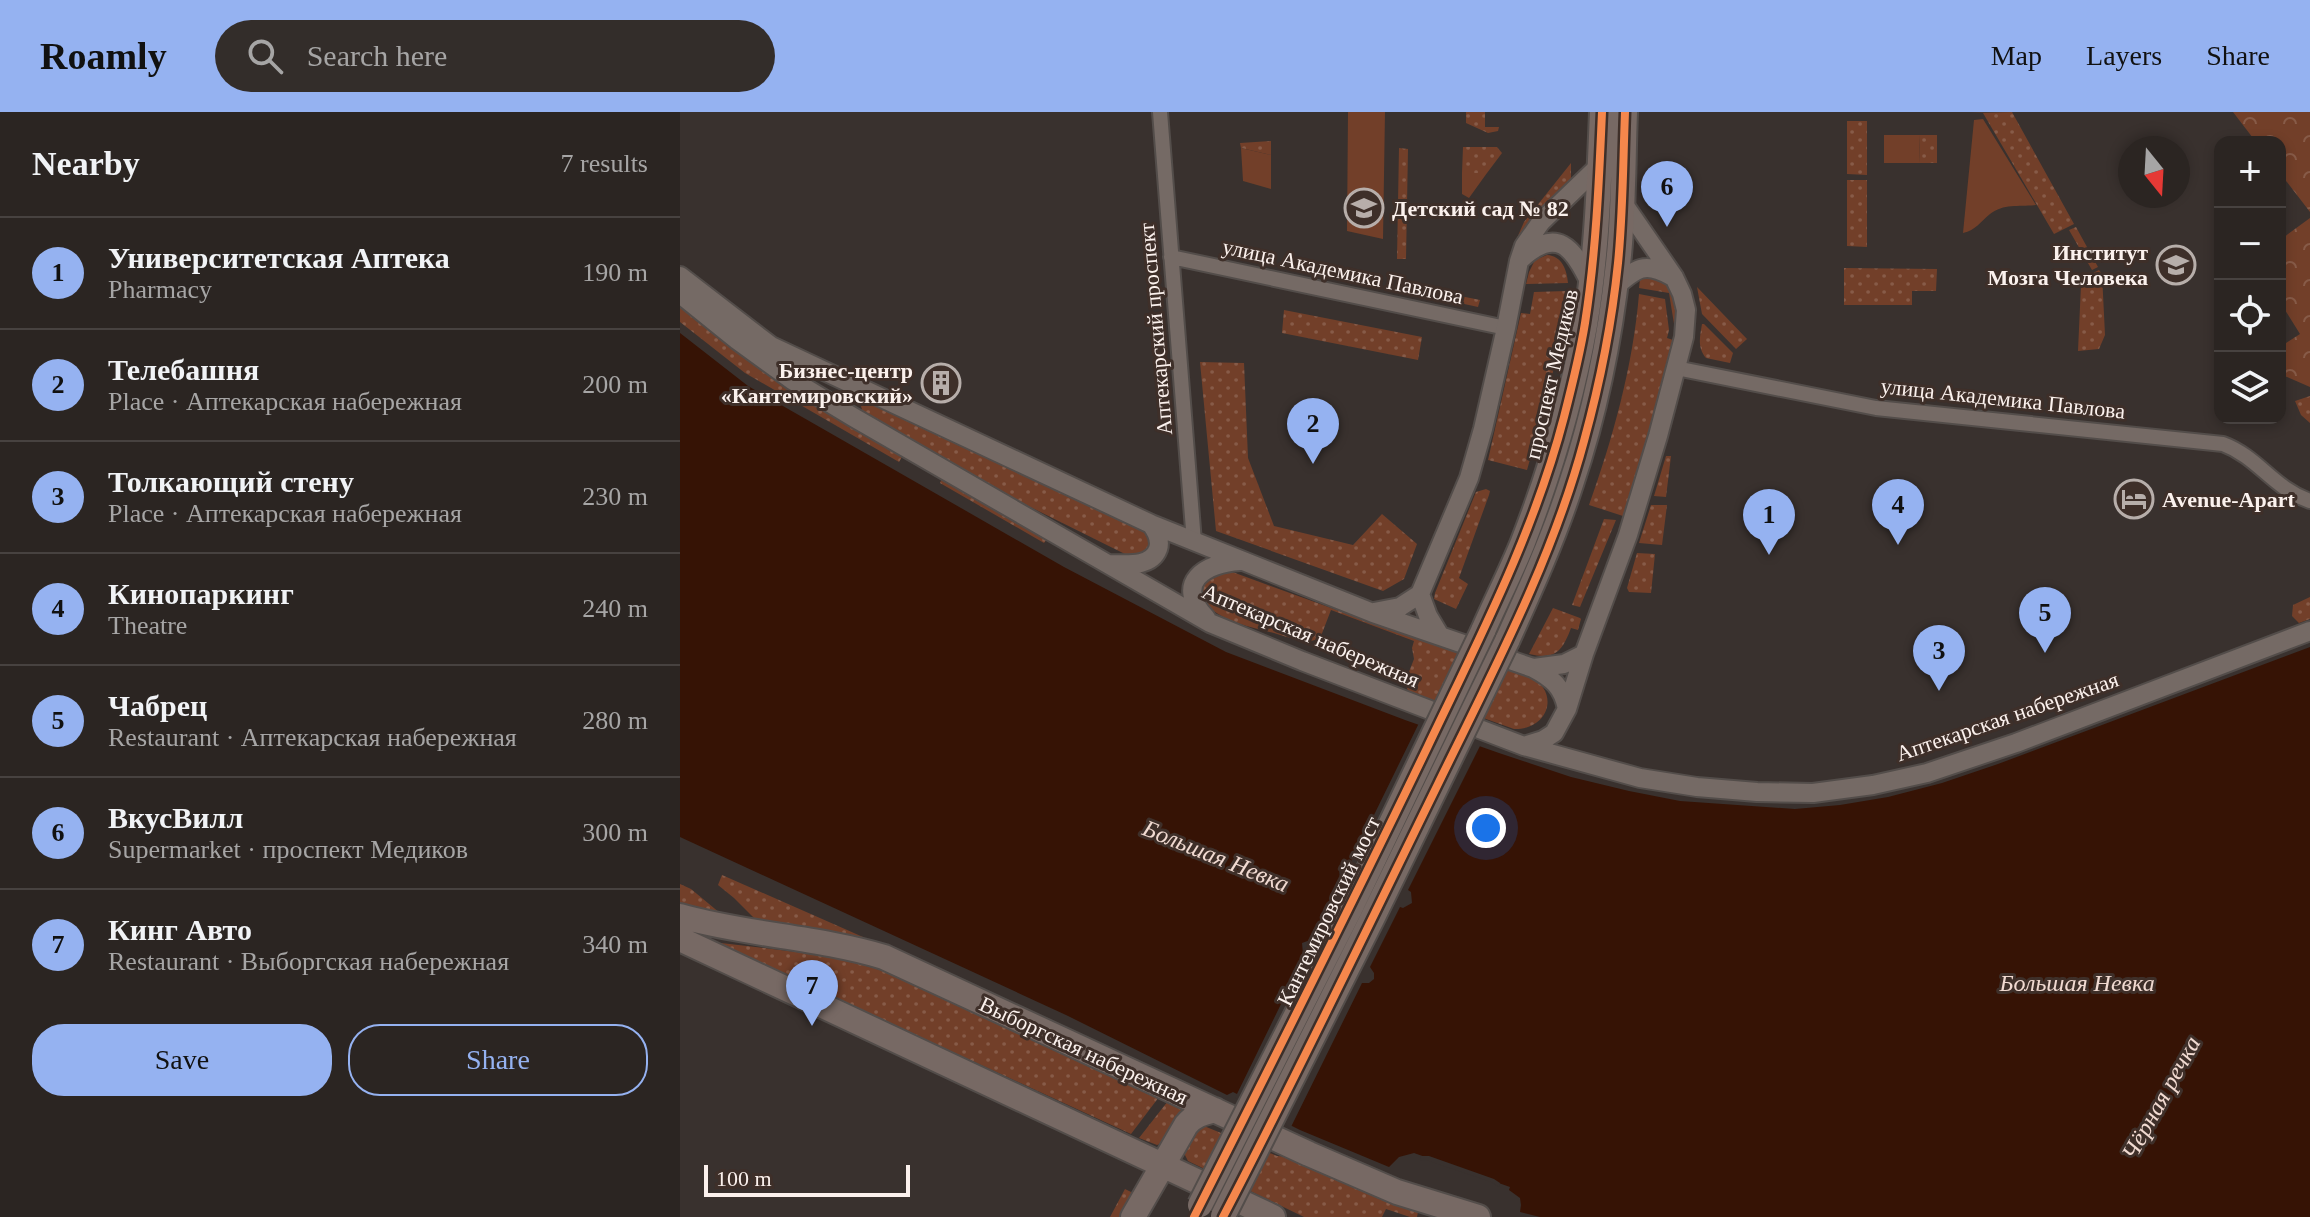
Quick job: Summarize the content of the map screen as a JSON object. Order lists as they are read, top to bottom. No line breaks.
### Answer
{"streets":{"main road":["проспект Медиков","Кантемировский мост","Выборгская набережная"],"street":["улица Академика Павлова","Аптекарский проспект","Аптекарская набережная"]},"crossings":[["улица Академика Павлова","Аптекарский проспект"],["Аптекарский проспект","Аптекарская набережная"],["проспект Медиков","Кантемировский мост"]],"water":["Большая Невка","Чёрная речка"],"places":{"school or university":["Детский сад № 82","Институт Мозга Человека"],"building":["Бизнес-центр «Кантемировский»"],"hotel":["Avenue-Apart"]},"scale_bar":"100 m","north":"bottom","page":{"header":"Roamly","search":"Search here","nav":["Map","Layers","Share"],"heading":["Nearby","7 results"],"map_buttons":["+","−"],"pins":["6","2","4","1","5","3","7"],"list":[{"mark":"1","name":"Университетская Аптека","note":"Pharmacy","value":"190 m"},{"mark":"2","name":"Телебашня","note":"Place · Аптекарская набережная","value":"200 m"},{"mark":"3","name":"Толкающий стену","note":"Place · Аптекарская набережная","value":"230 m"},{"mark":"4","name":"Кинопаркинг","note":"Theatre","value":"240 m"},{"mark":"5","name":"Чабрец","note":"Restaurant · Аптекарская набережная","value":"280 m"},{"mark":"6","name":"ВкусВилл","note":"Supermarket · проспект Медиков","value":"300 m"},{"mark":"7","name":"Кинг Авто","note":"Restaurant · Выборгская набережная","value":"340 m"}],"buttons":["Save","Share"],"scale":"100 m"}}
